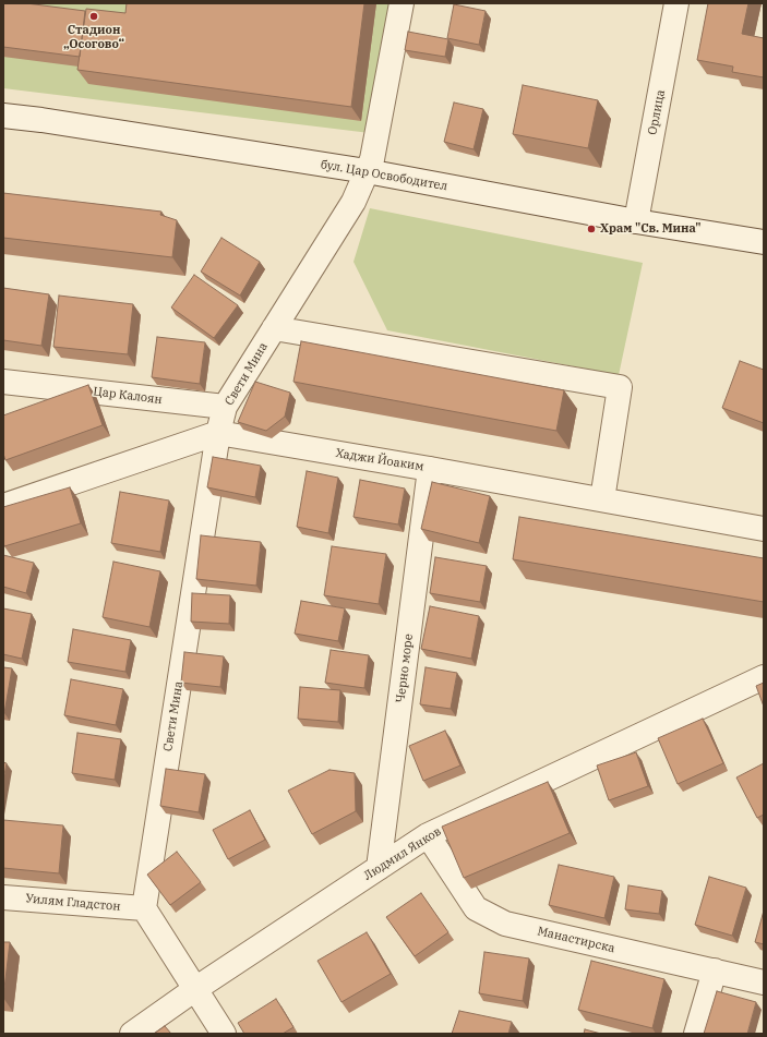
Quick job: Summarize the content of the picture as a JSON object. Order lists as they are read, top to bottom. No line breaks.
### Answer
{"streets":{"street":["Орлица","бул. Цар Освободител","Свети Мина","Цар Калоян","Хаджи Йоаким","Черно море","Людмил Янков","Уилям Гладстон","Манастирска"]},"crossings":[["Орлица","бул. Цар Освободител"],["бул. Цар Освободител","Свети Мина"],["Свети Мина","Цар Калоян"],["Свети Мина","Хаджи Йоаким"],["Свети Мина","Уилям Гладстон"],["Хаджи Йоаким","Черно море"],["Черно море","Людмил Янков"],["Людмил Янков","Манастирска"]],"places":["Стадион „Осогово“","Храм \"Св. Мина\""]}
